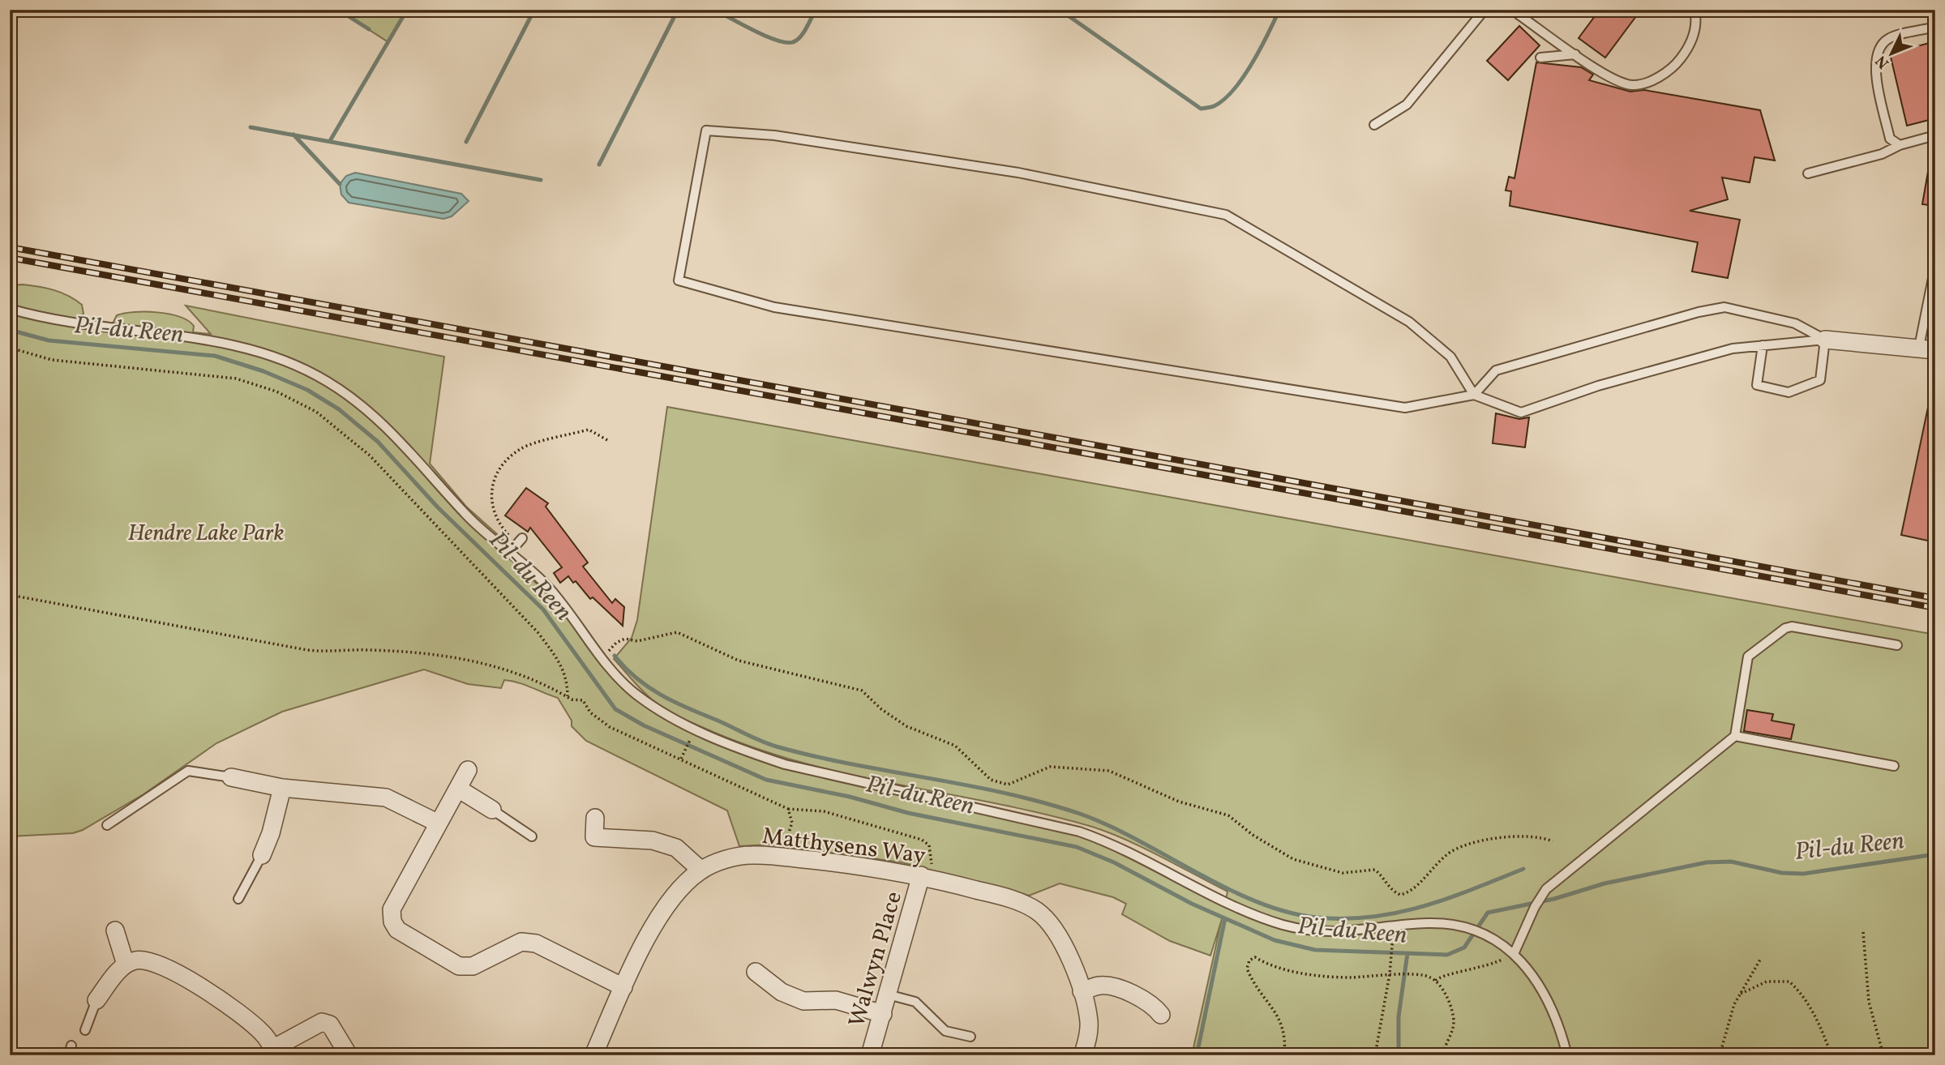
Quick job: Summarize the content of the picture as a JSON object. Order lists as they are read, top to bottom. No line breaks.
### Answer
{"streets":{"street":["Matthysens Way","Walwyn Place"]},"crossings":[["Matthysens Way","Walwyn Place"]],"water":["Pil-du Reen"],"parks":["Hendre Lake Park"],"north":"bottom left"}
